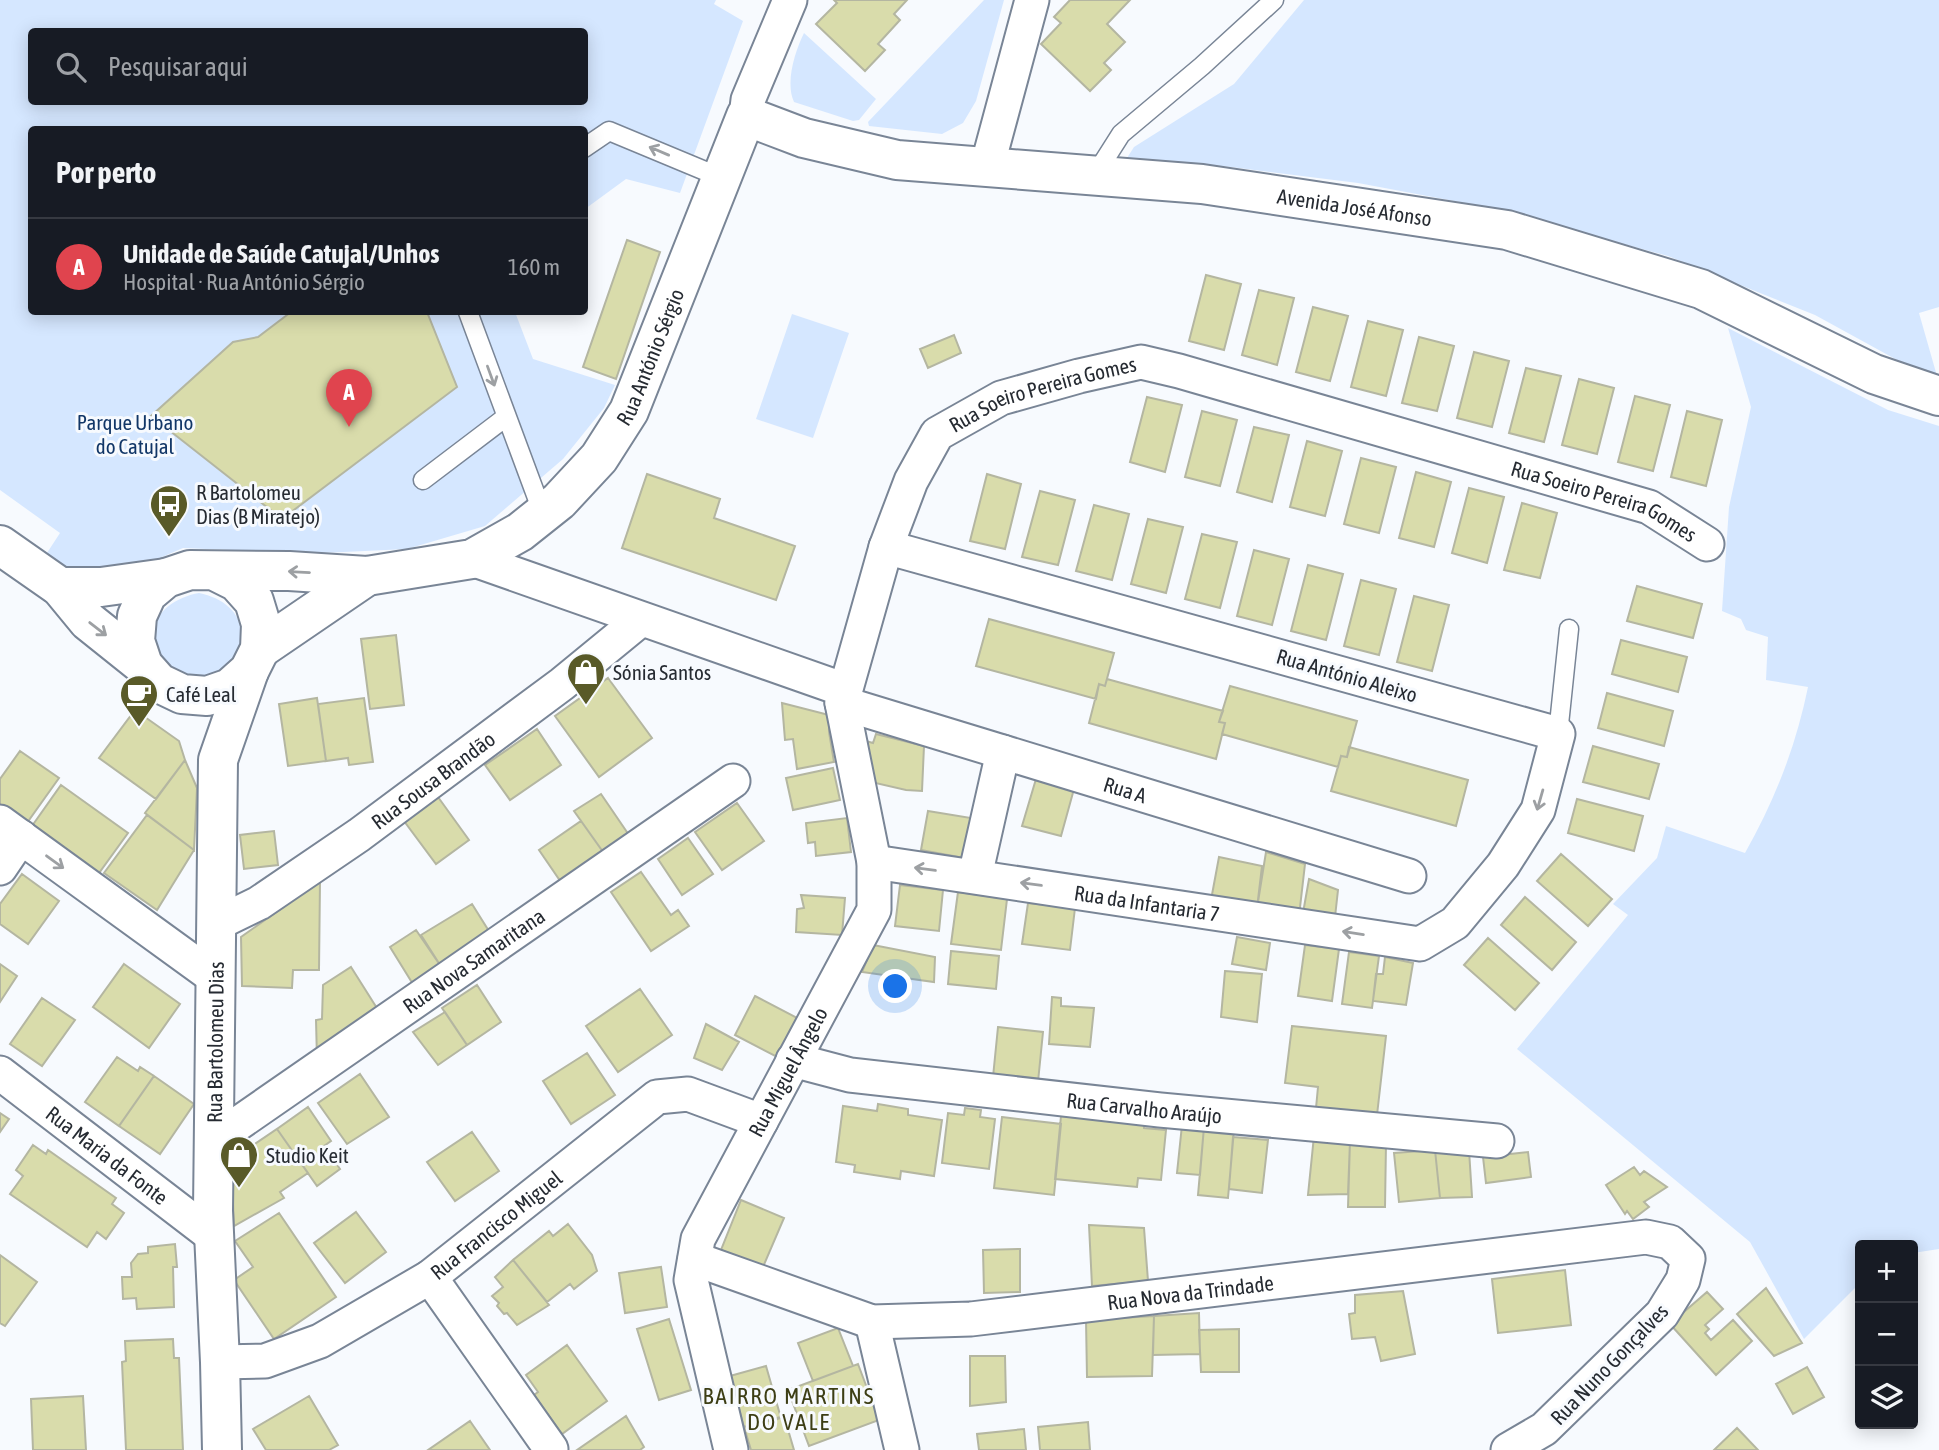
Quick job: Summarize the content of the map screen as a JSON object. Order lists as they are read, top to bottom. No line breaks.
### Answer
{"streets":{"street":["Avenida José Afonso","Rua António Sérgio","Rua Soeiro Pereira Gomes","Rua António Aleixo","Rua Sousa Brandão","Rua A","Rua da Infantaria 7","Rua Nova Samaritana","Rua Bartolomeu Dias","Rua Miguel Ângelo","Rua Carvalho Araújo","Rua Maria da Fonte","Rua Francisco Miguel","Rua Nova da Trindade","Rua Nuno Gonçalves"]},"crossings":[["Avenida José Afonso","Rua António Sérgio"],["Rua António Sérgio","Rua Bartolomeu Dias"],["Rua Soeiro Pereira Gomes","Rua António Aleixo"],["Rua Soeiro Pereira Gomes","Rua A"],["Rua Soeiro Pereira Gomes","Rua Miguel Ângelo"],["Rua António Aleixo","Rua da Infantaria 7"],["Rua Sousa Brandão","Rua Bartolomeu Dias"],["Rua A","Rua Miguel Ângelo"],["Rua da Infantaria 7","Rua Miguel Ângelo"],["Rua Nova Samaritana","Rua Bartolomeu Dias"],["Rua Bartolomeu Dias","Rua Maria da Fonte"],["Rua Bartolomeu Dias","Rua Francisco Miguel"],["Rua Miguel Ângelo","Rua Carvalho Araújo"],["Rua Miguel Ângelo","Rua Francisco Miguel"],["Rua Miguel Ângelo","Rua Nova da Trindade"],["Rua Nova da Trindade","Rua Nuno Gonçalves"]],"one_way":["Rua da Infantaria 7"],"districts":["BAIRRO MARTINS DO VALE"],"parks":["Parque Urbano do Catujal"],"places":{"bus stop":["R Bartolomeu Dias (B Miratejo)"],"shop":["Sónia Santos","Studio Keit"],"cafe":["Café Leal"]},"page":{"search":"Pesquisar aqui","heading":"Por perto","list":[{"mark":"A","name":"Unidade de Saúde Catujal/Unhos","note":"Hospital · Rua António Sérgio","value":"160 m"}],"pins":"A","map_buttons":["+","−"]}}
